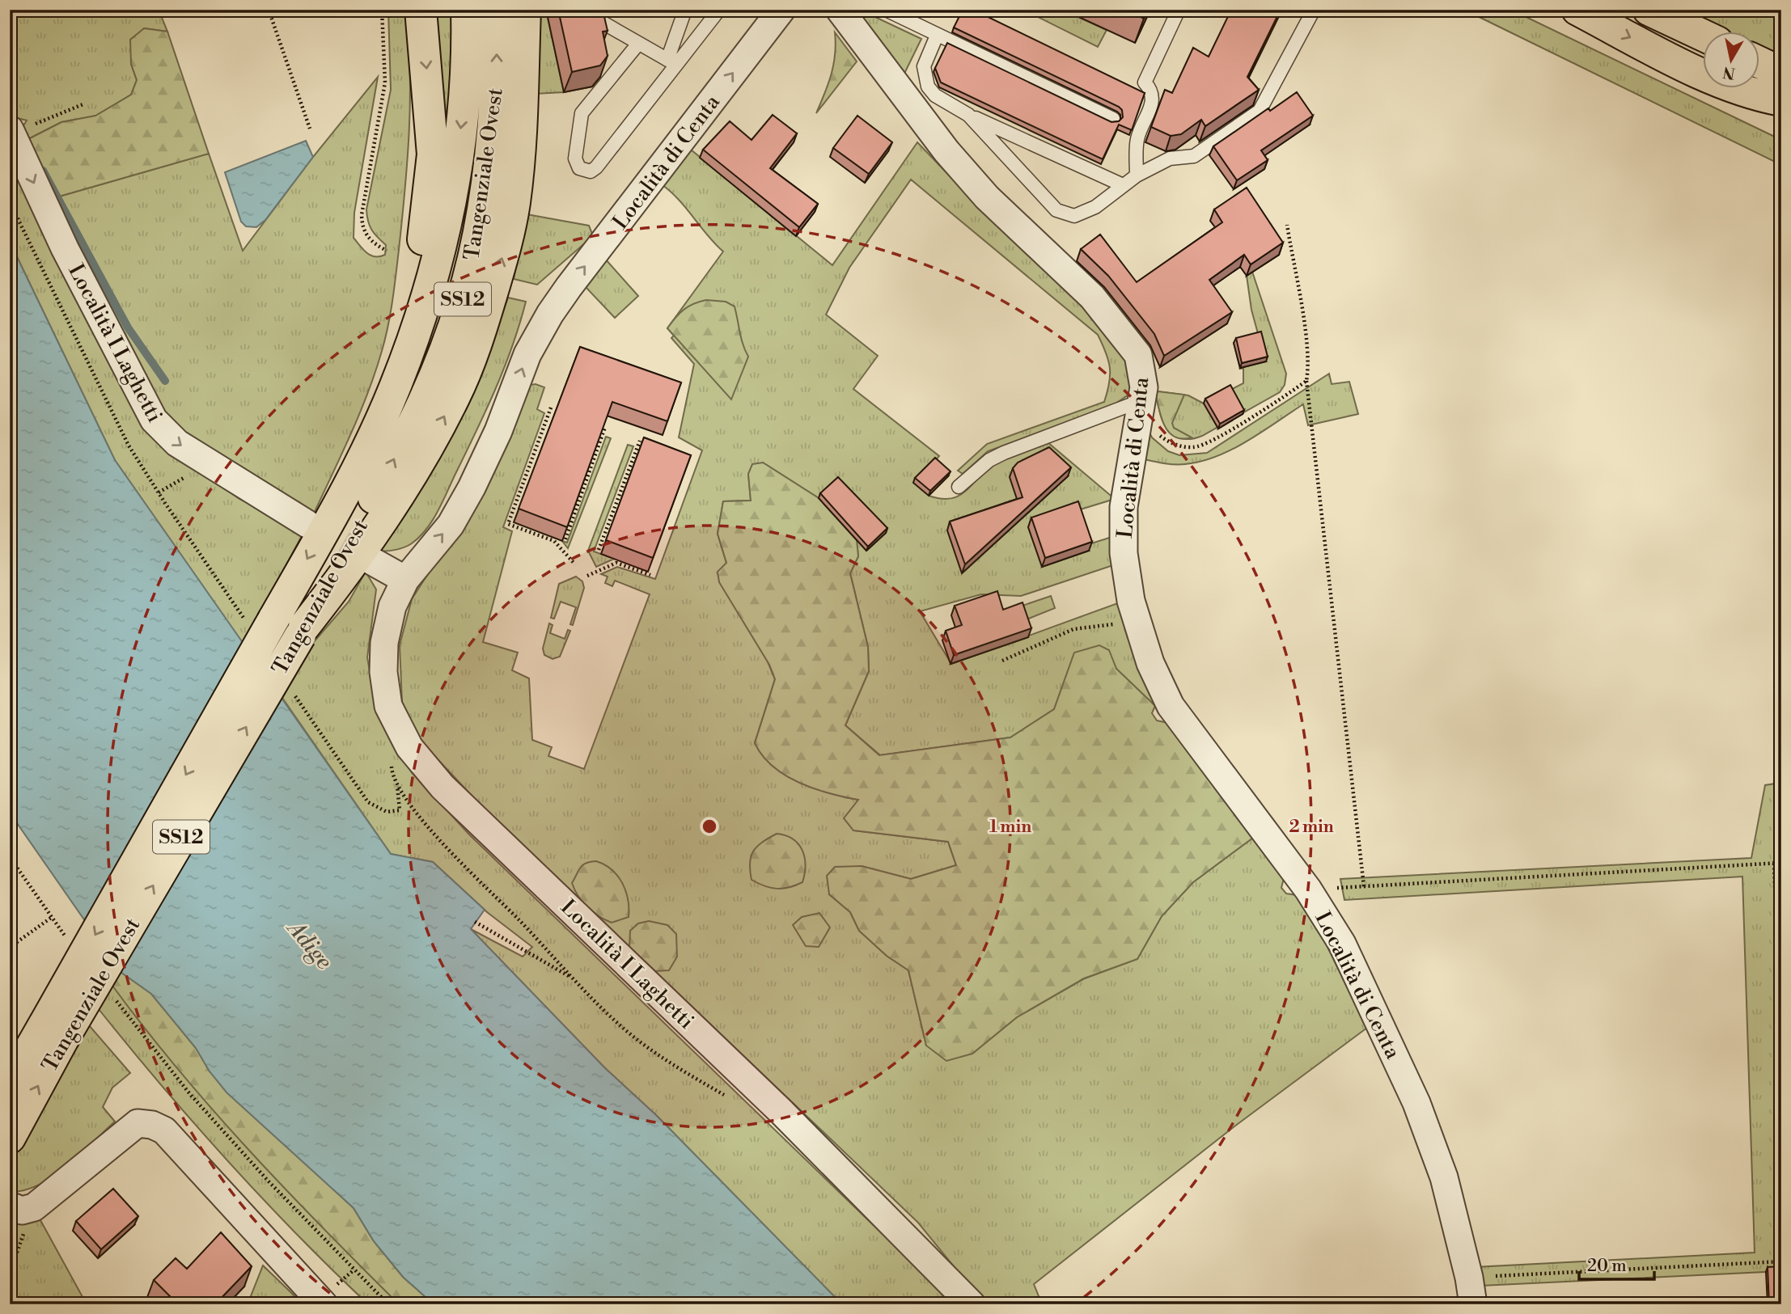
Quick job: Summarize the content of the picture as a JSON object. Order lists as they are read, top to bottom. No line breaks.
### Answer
{"streets":{"highway":["Tangenziale Ovest","SS12"],"street":["Località di Centa","Località I Laghetti"]},"crossings":[["Località di Centa","Località I Laghetti"]],"water":["Adige"],"scale_bar":"20 m","north":"bottom","rings":["1 min","2 min"]}
